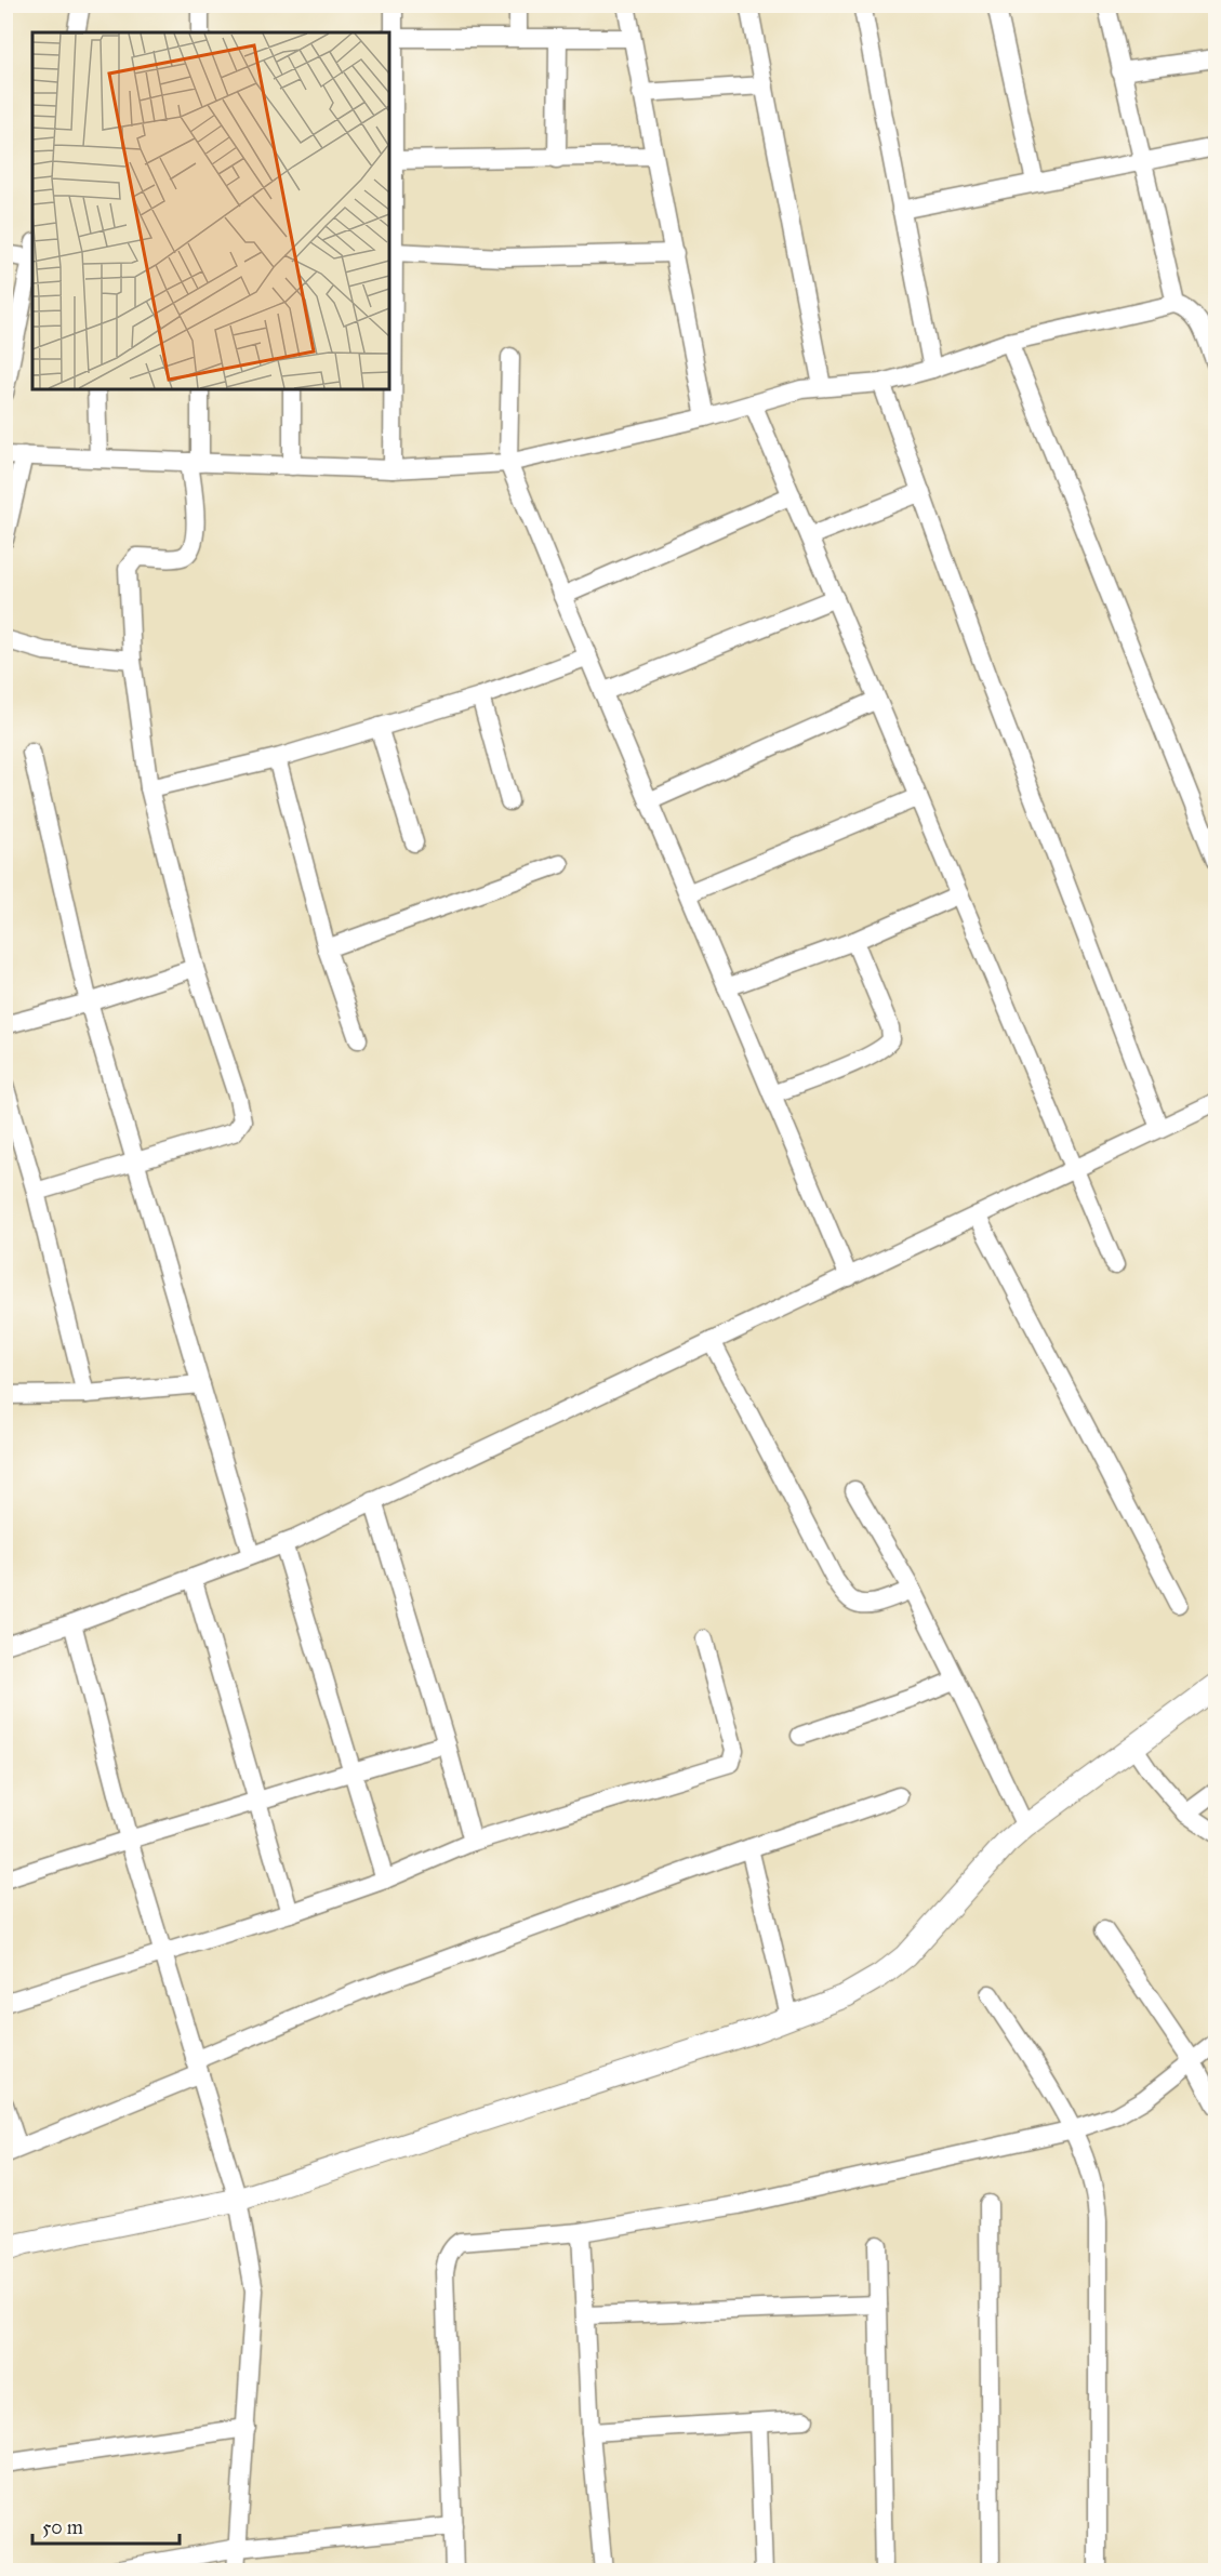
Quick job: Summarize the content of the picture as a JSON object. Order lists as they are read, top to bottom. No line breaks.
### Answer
{"scale_bar":"50 m"}
